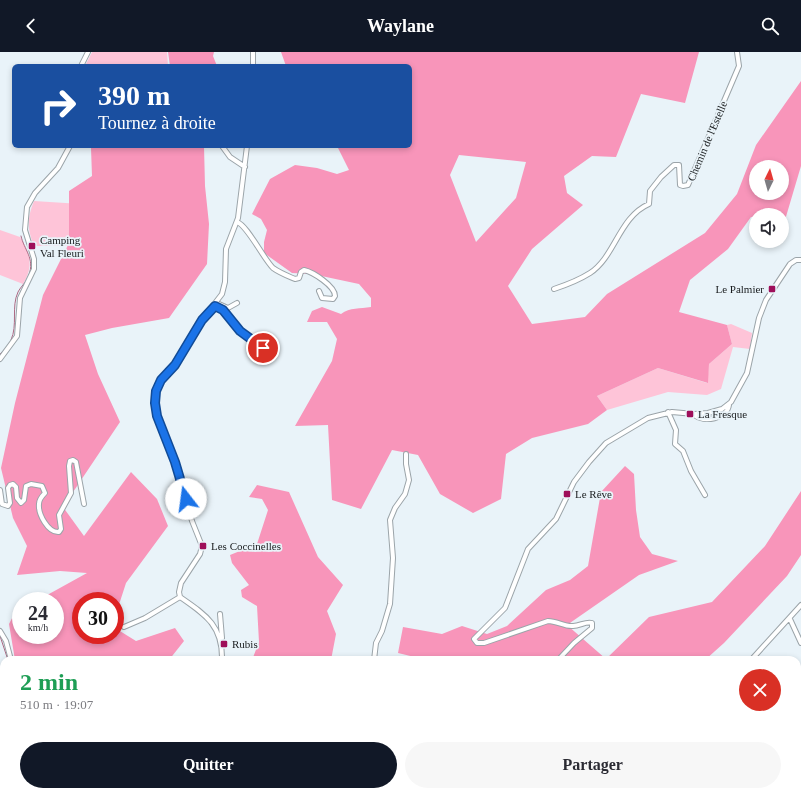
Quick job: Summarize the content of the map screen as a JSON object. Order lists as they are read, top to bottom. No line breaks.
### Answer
{"streets":{"street":["Chemin de l'Estelle"]},"places":{"transit":["Camping Val Fleuri","Le Palmier","La Fresque","Le Rêve","Les Coccinelles","Rubis"]},"north":"top","page":{"header":"Waylane","turn":["390 m","Tournez à droite"],"speed":"24 km/h","limit":"30","heading":["2 min","510 m · 19:07"],"buttons":["Quitter","Partager"]}}
